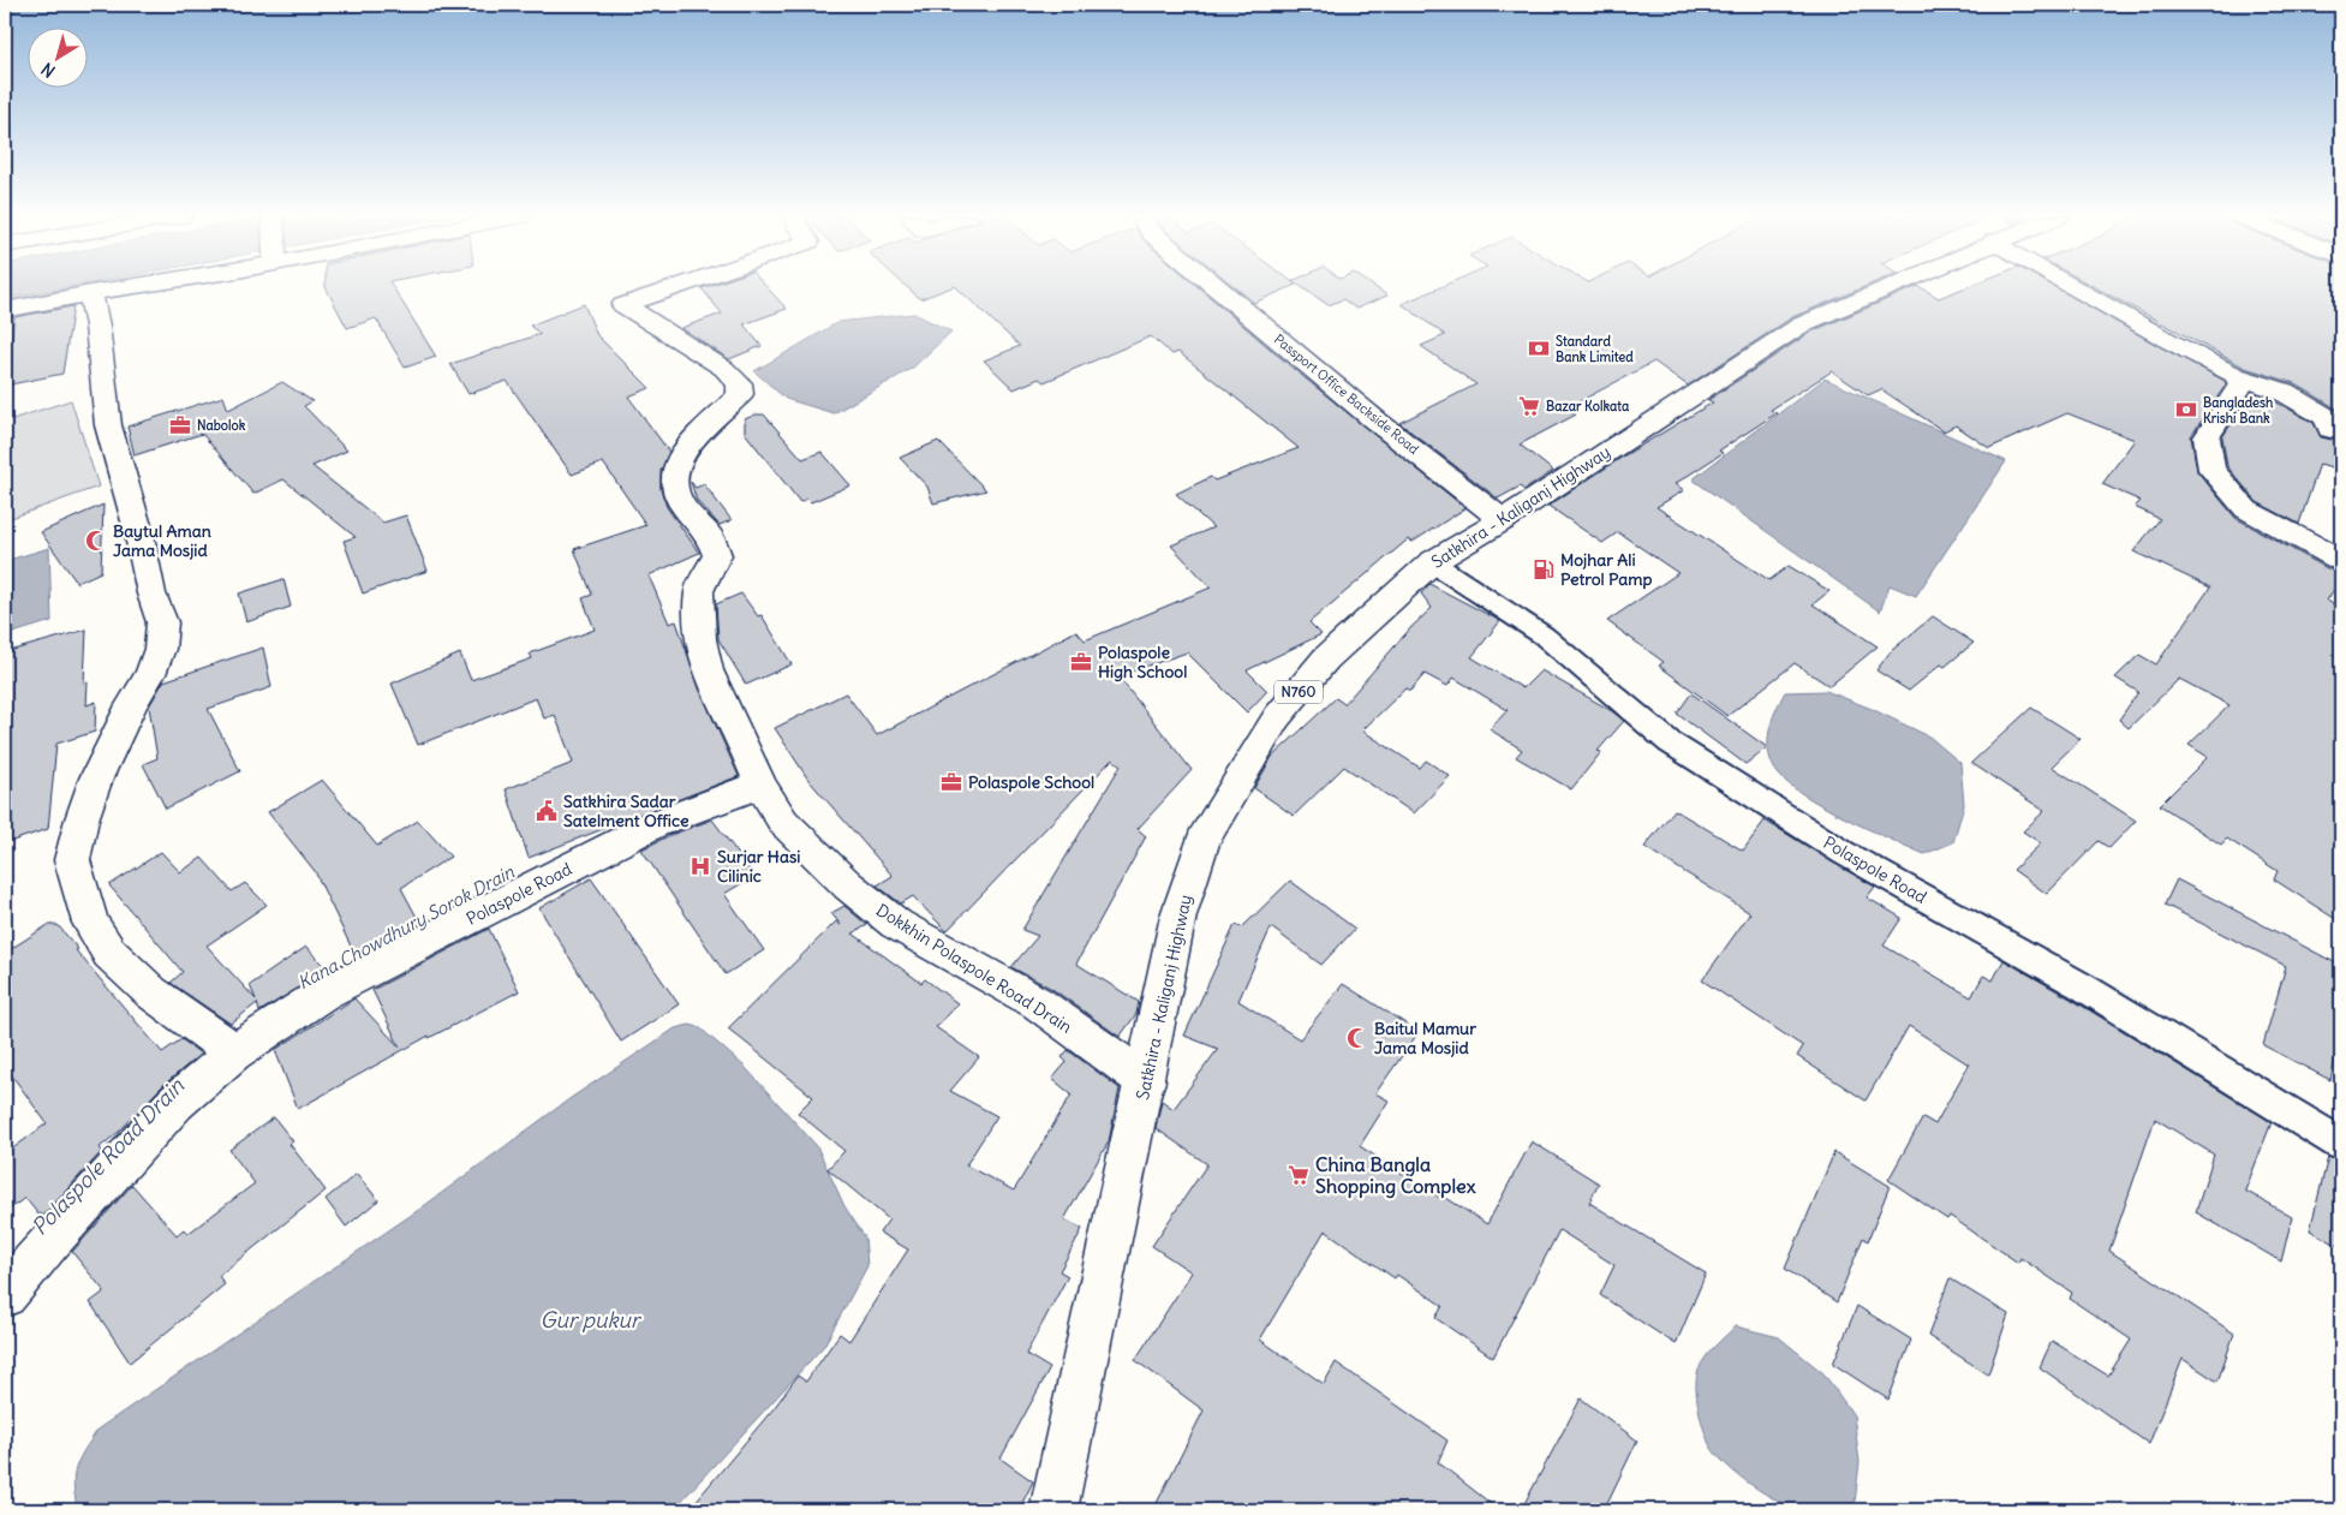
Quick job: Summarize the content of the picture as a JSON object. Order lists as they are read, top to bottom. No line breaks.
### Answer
{"streets":{"main road":["Passport Office Backside Road","Satkhira - Kaliganj Highway","N760","Polaspole Road","Dokkhin Polaspole Road Drain"]},"crossings":[["Passport Office Backside Road","Satkhira - Kaliganj Highway"],["Satkhira - Kaliganj Highway","Polaspole Road"],["Satkhira - Kaliganj Highway","Dokkhin Polaspole Road Drain"],["Polaspole Road","Dokkhin Polaspole Road Drain"]],"water":["Kana Chowdhury Sorok Drain","Polaspole Road Drain","Gur pukur"],"places":{"bank":["Standard Bank Limited","Bangladesh Krishi Bank"],"supermarket":["Bazar Kolkata","China Bangla Shopping Complex"],"office":["Nabolok","Polaspole High School","Polaspole School"],"mosque":["Baytul Aman Jama Mosjid","Baitul Mamur Jama Mosjid"],"fuel station":["Mojhar Ali Petrol Pamp"],"public building":["Satkhira Sadar Satelment Office"],"hospital":["Surjar Hasi Cilinic"]},"north":"bottom left"}
